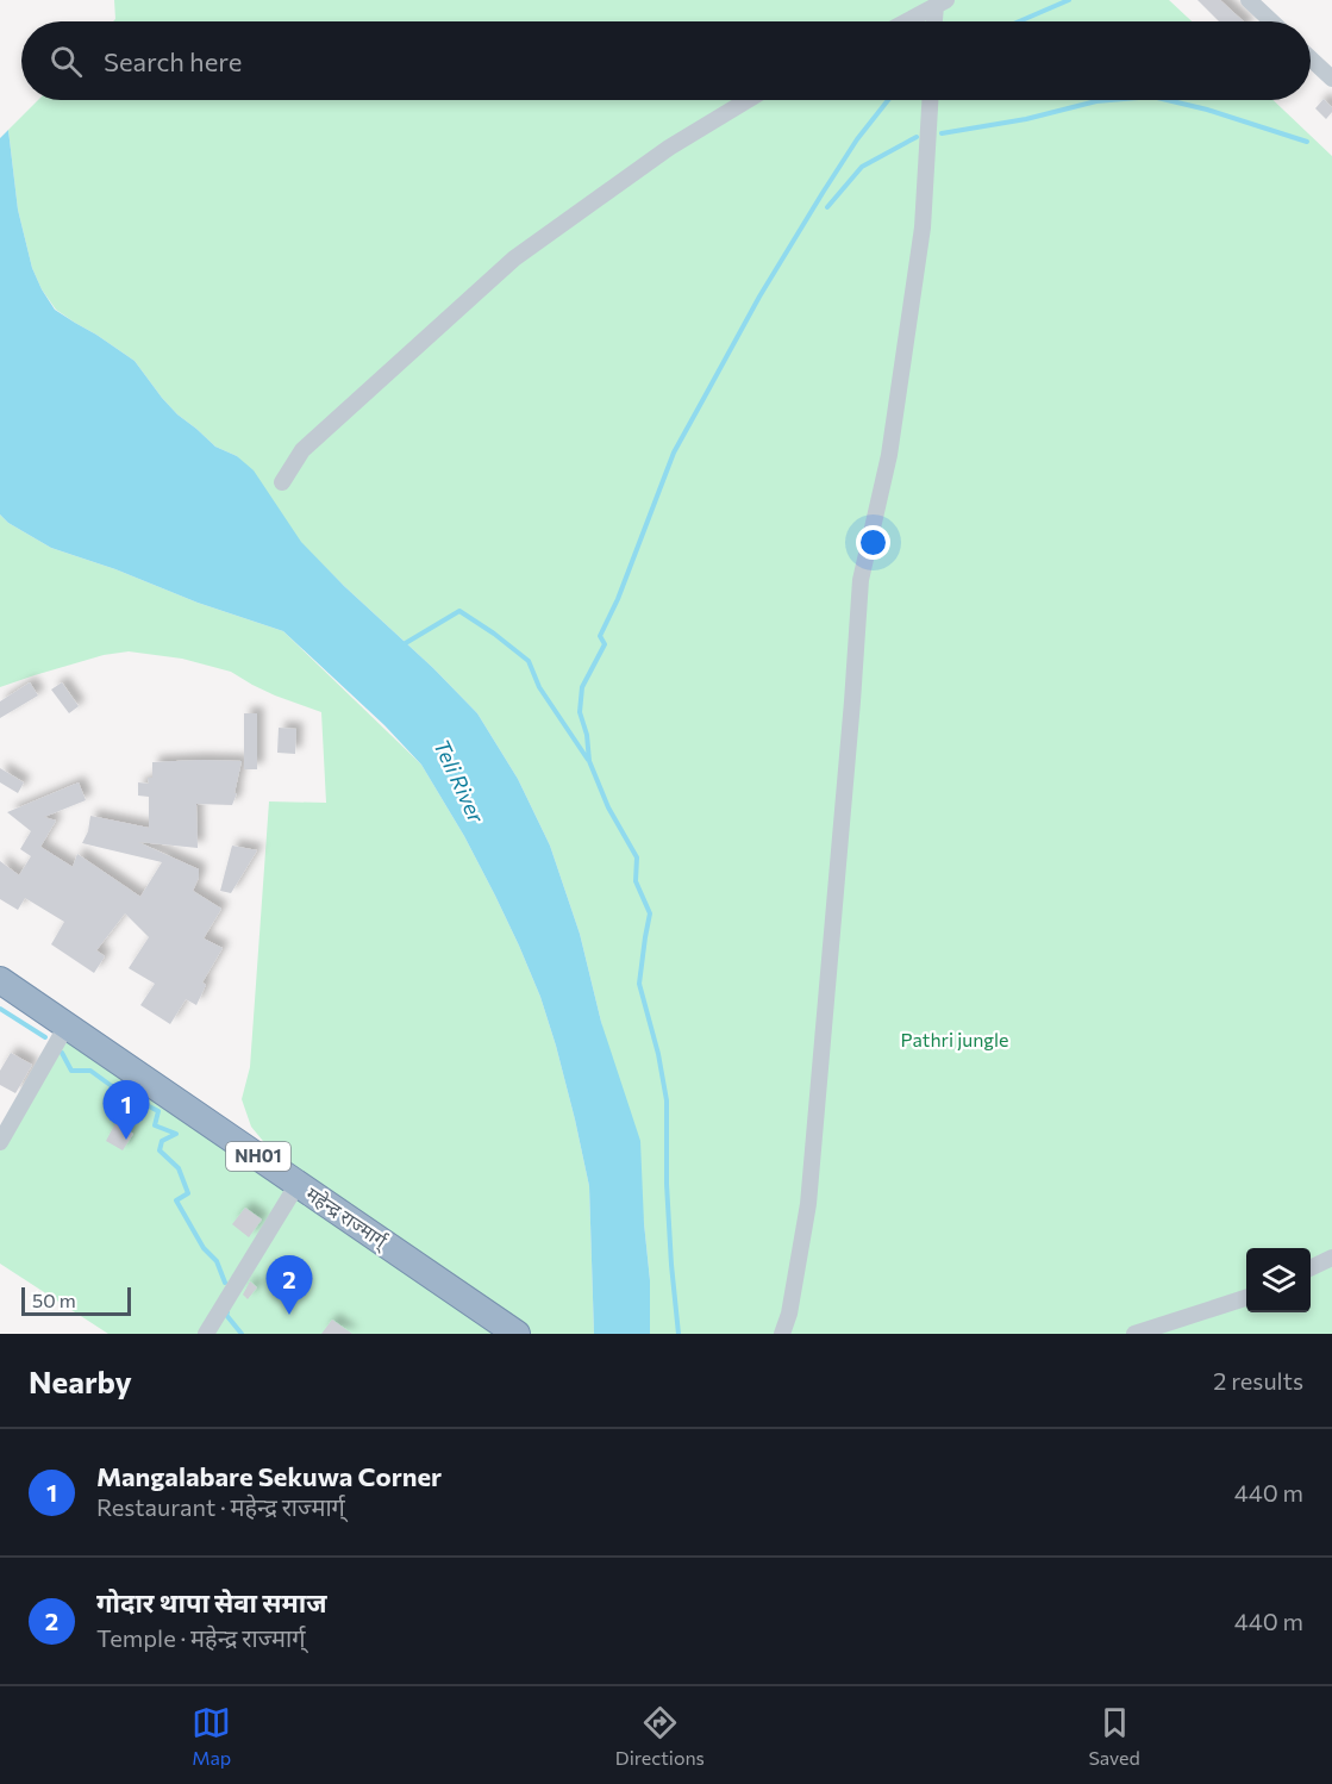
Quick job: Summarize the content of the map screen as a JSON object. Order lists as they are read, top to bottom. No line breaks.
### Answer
{"streets":{"highway":["NH01","महेन्द्र राज्मार्ग्"]},"water":["Teli River"],"parks":["Pathri jungle"],"scale_bar":"50 m","page":{"search":"Search here","pins":["1","2"],"scale":"50 m","heading":["Nearby","2 results"],"list":[{"mark":"1","name":"Mangalabare Sekuwa Corner","note":"Restaurant · महेन्द्र राज्मार्ग्","value":"440 m"},{"mark":"2","name":"गोदार थापा सेवा समाज","note":"Temple · महेन्द्र राज्मार्ग्","value":"440 m"}],"nav":["Map","Directions","Saved"]}}
